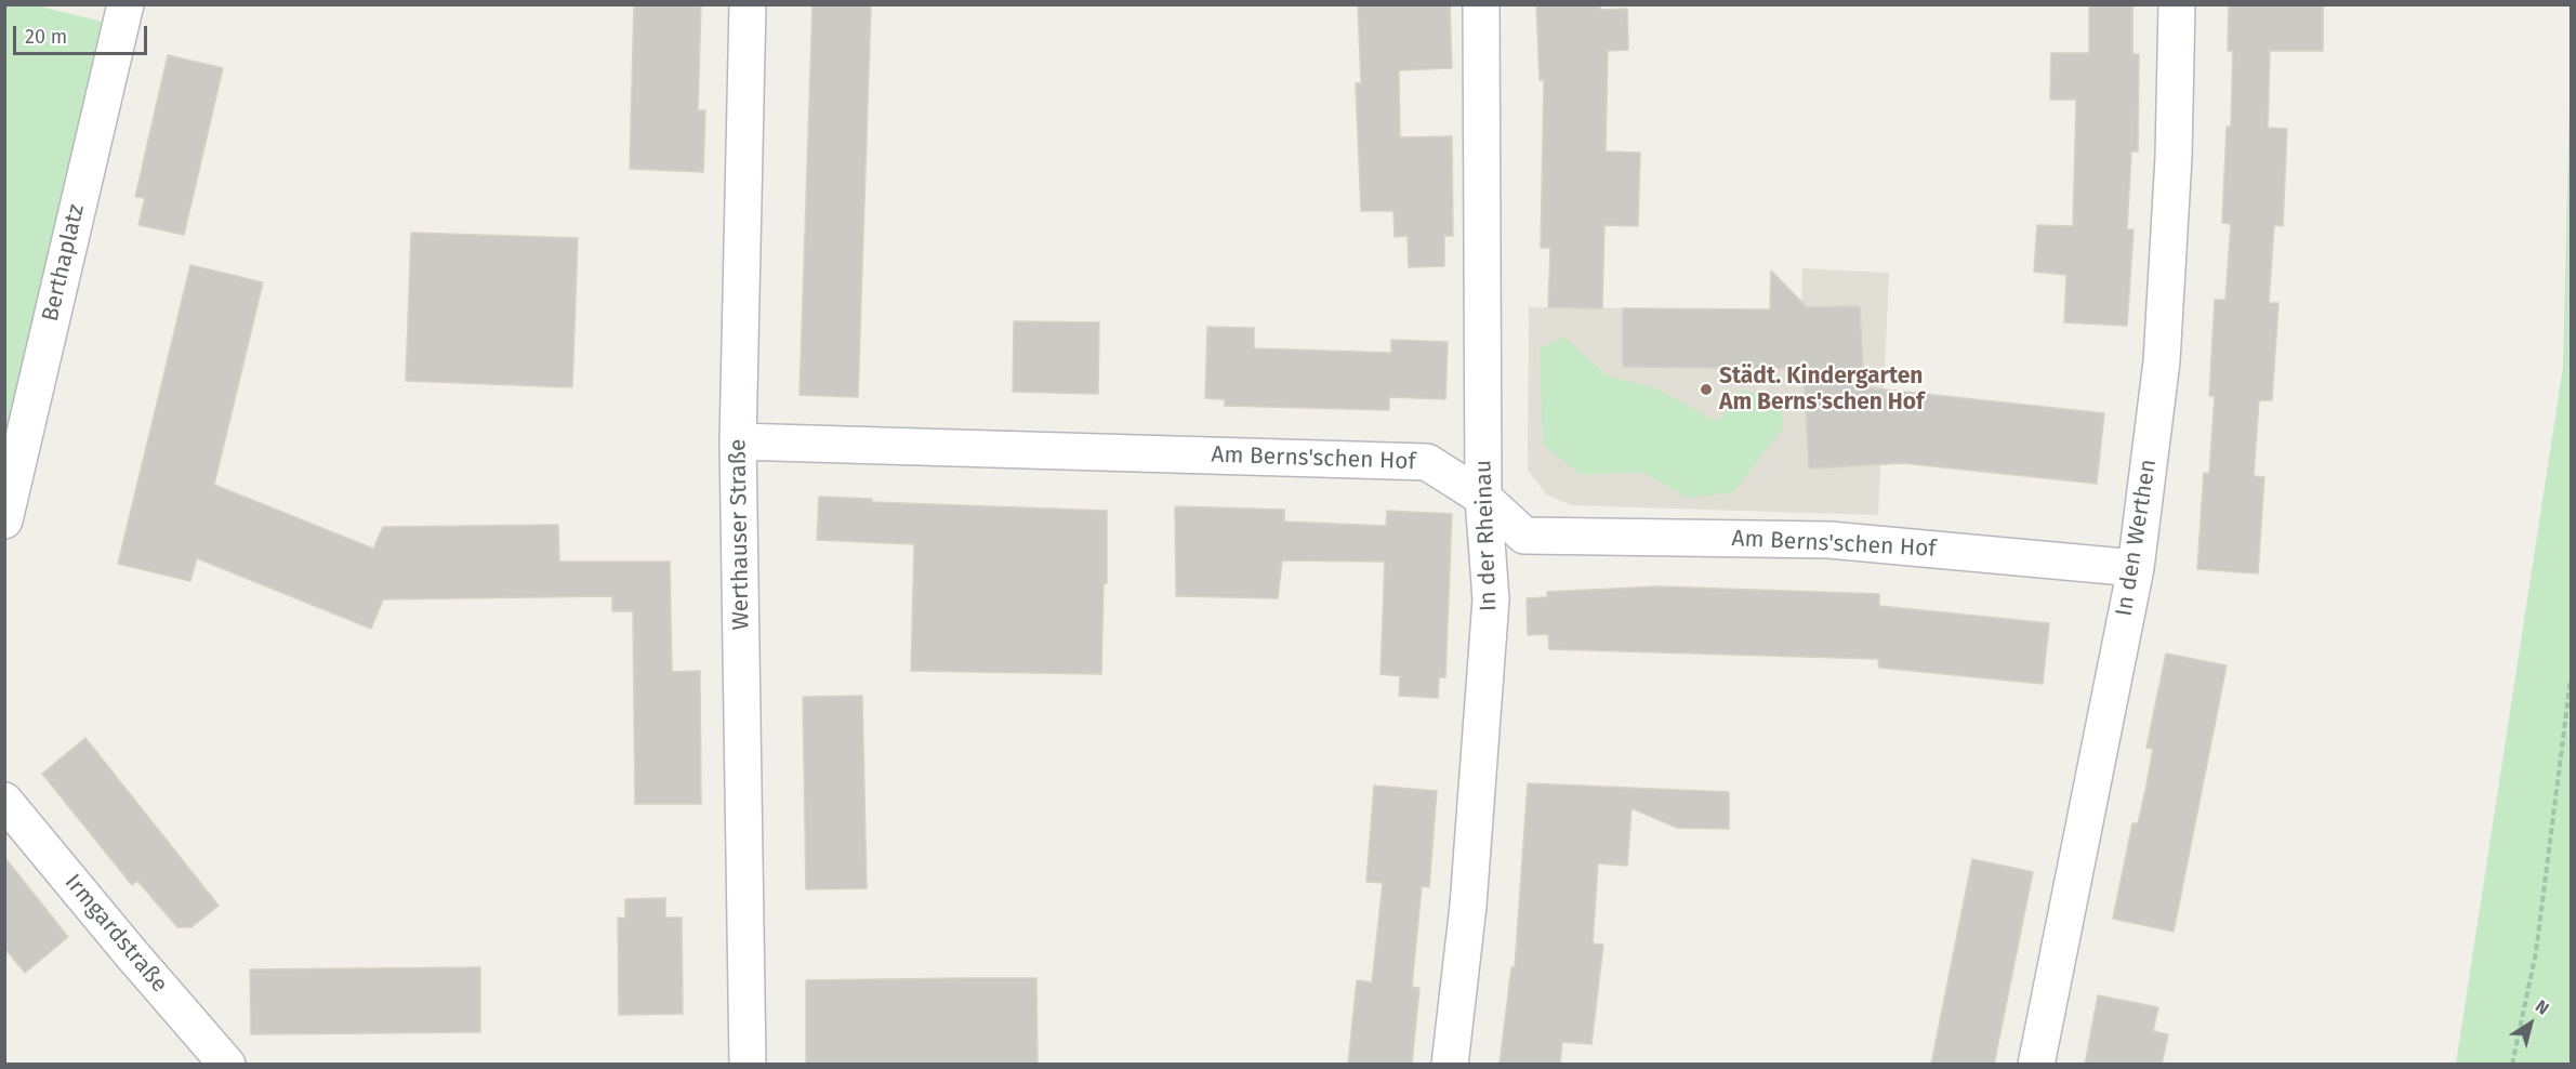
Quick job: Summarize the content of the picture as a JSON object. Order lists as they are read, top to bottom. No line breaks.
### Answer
{"streets":{"street":["Berthaplatz","Am Berns'schen Hof","Werthauser Straße","In der Rheinau","In den Werthen","Irmgardstraße"]},"crossings":[["Am Berns'schen Hof","Werthauser Straße"],["Am Berns'schen Hof","In der Rheinau"],["Am Berns'schen Hof","In den Werthen"]],"places":["Städt. Kindergarten Am Berns'schen Hof"],"scale_bar":"20 m","north":"top right"}
